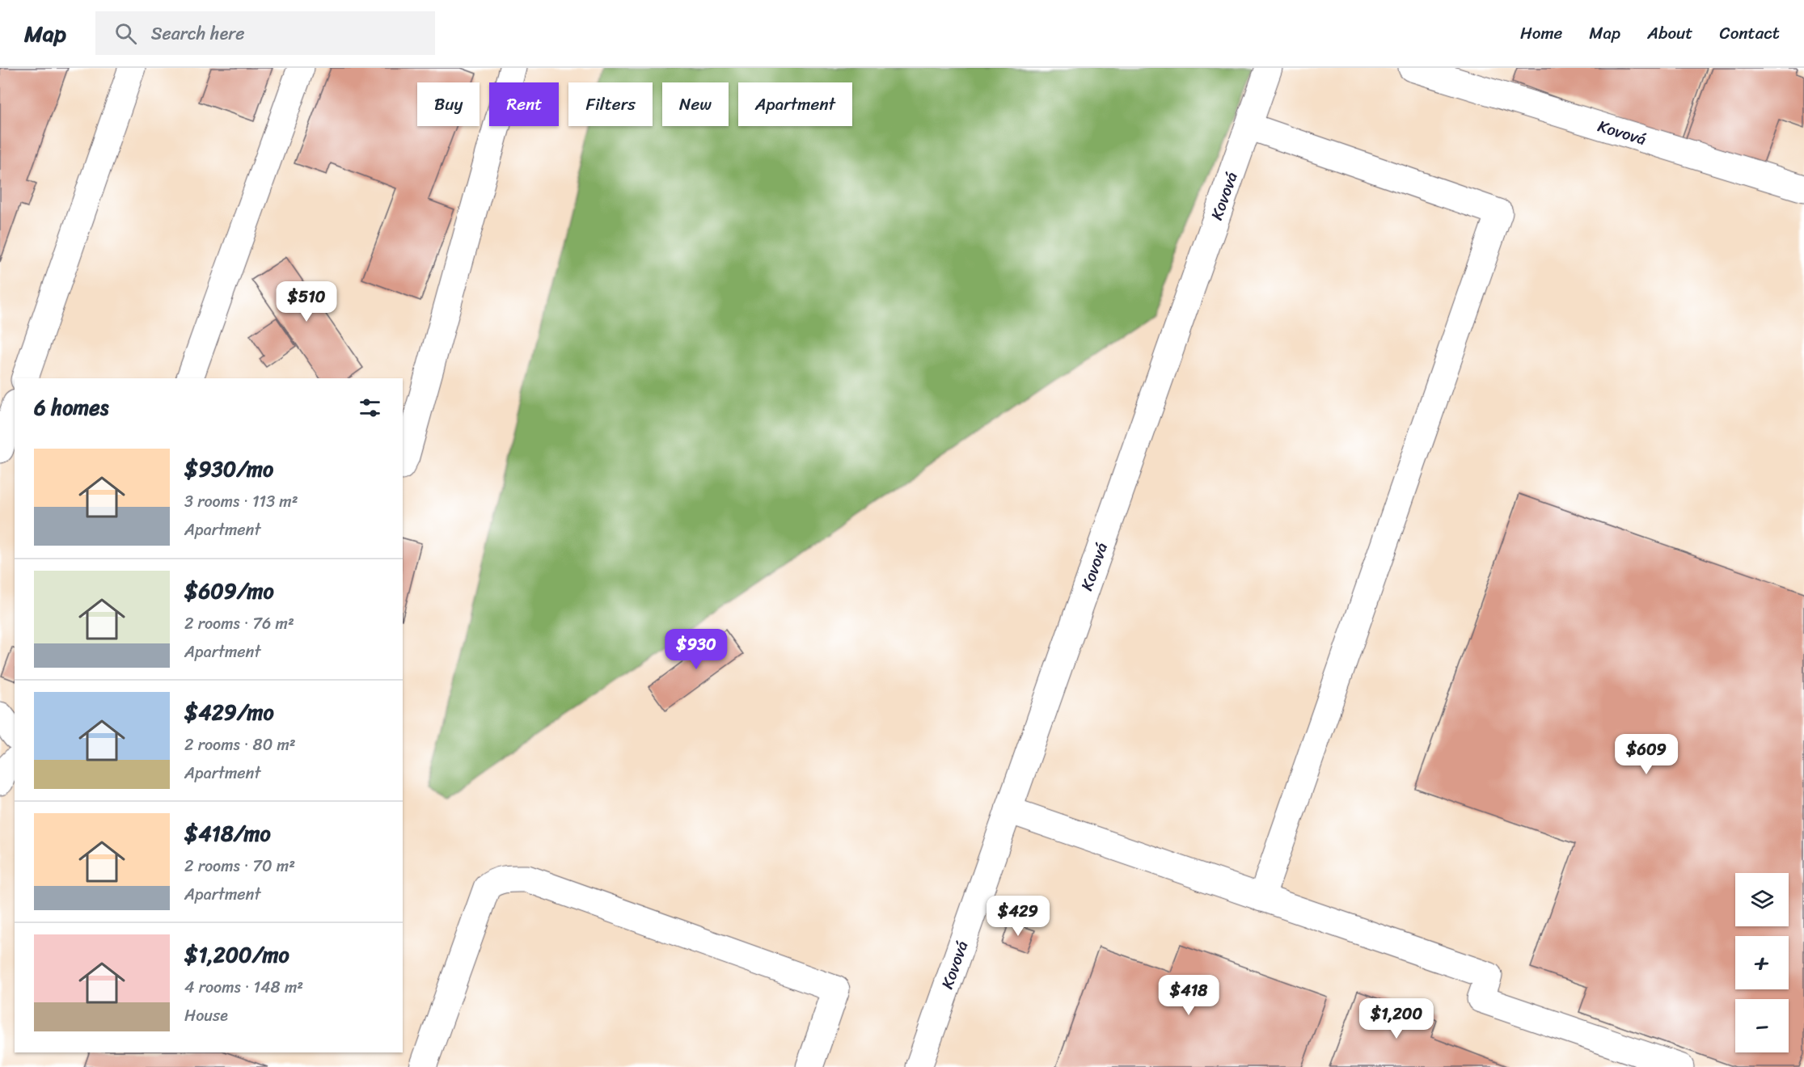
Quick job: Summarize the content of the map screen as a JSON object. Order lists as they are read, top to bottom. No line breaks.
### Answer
{"streets":{"lane":["Kovová"]},"page":{"header":"Map","search":"Search here","nav":["Home","Map","About","Contact"],"chip":["Buy","Rent","Filters","New","Apartment"],"price":["$510","$930","$609","$429","$418","$1,200"],"heading":"6 homes","list":[{"name":"$930/mo","note":"3 rooms · 113 m² · Apartment"},{"name":"$609/mo","note":"2 rooms · 76 m² · Apartment"},{"name":"$429/mo","note":"2 rooms · 80 m² · Apartment"},{"name":"$418/mo","note":"2 rooms · 70 m² · Apartment"},{"name":"$1,200/mo","note":"4 rooms · 148 m² · House"}],"map_buttons":["+","−"]}}
